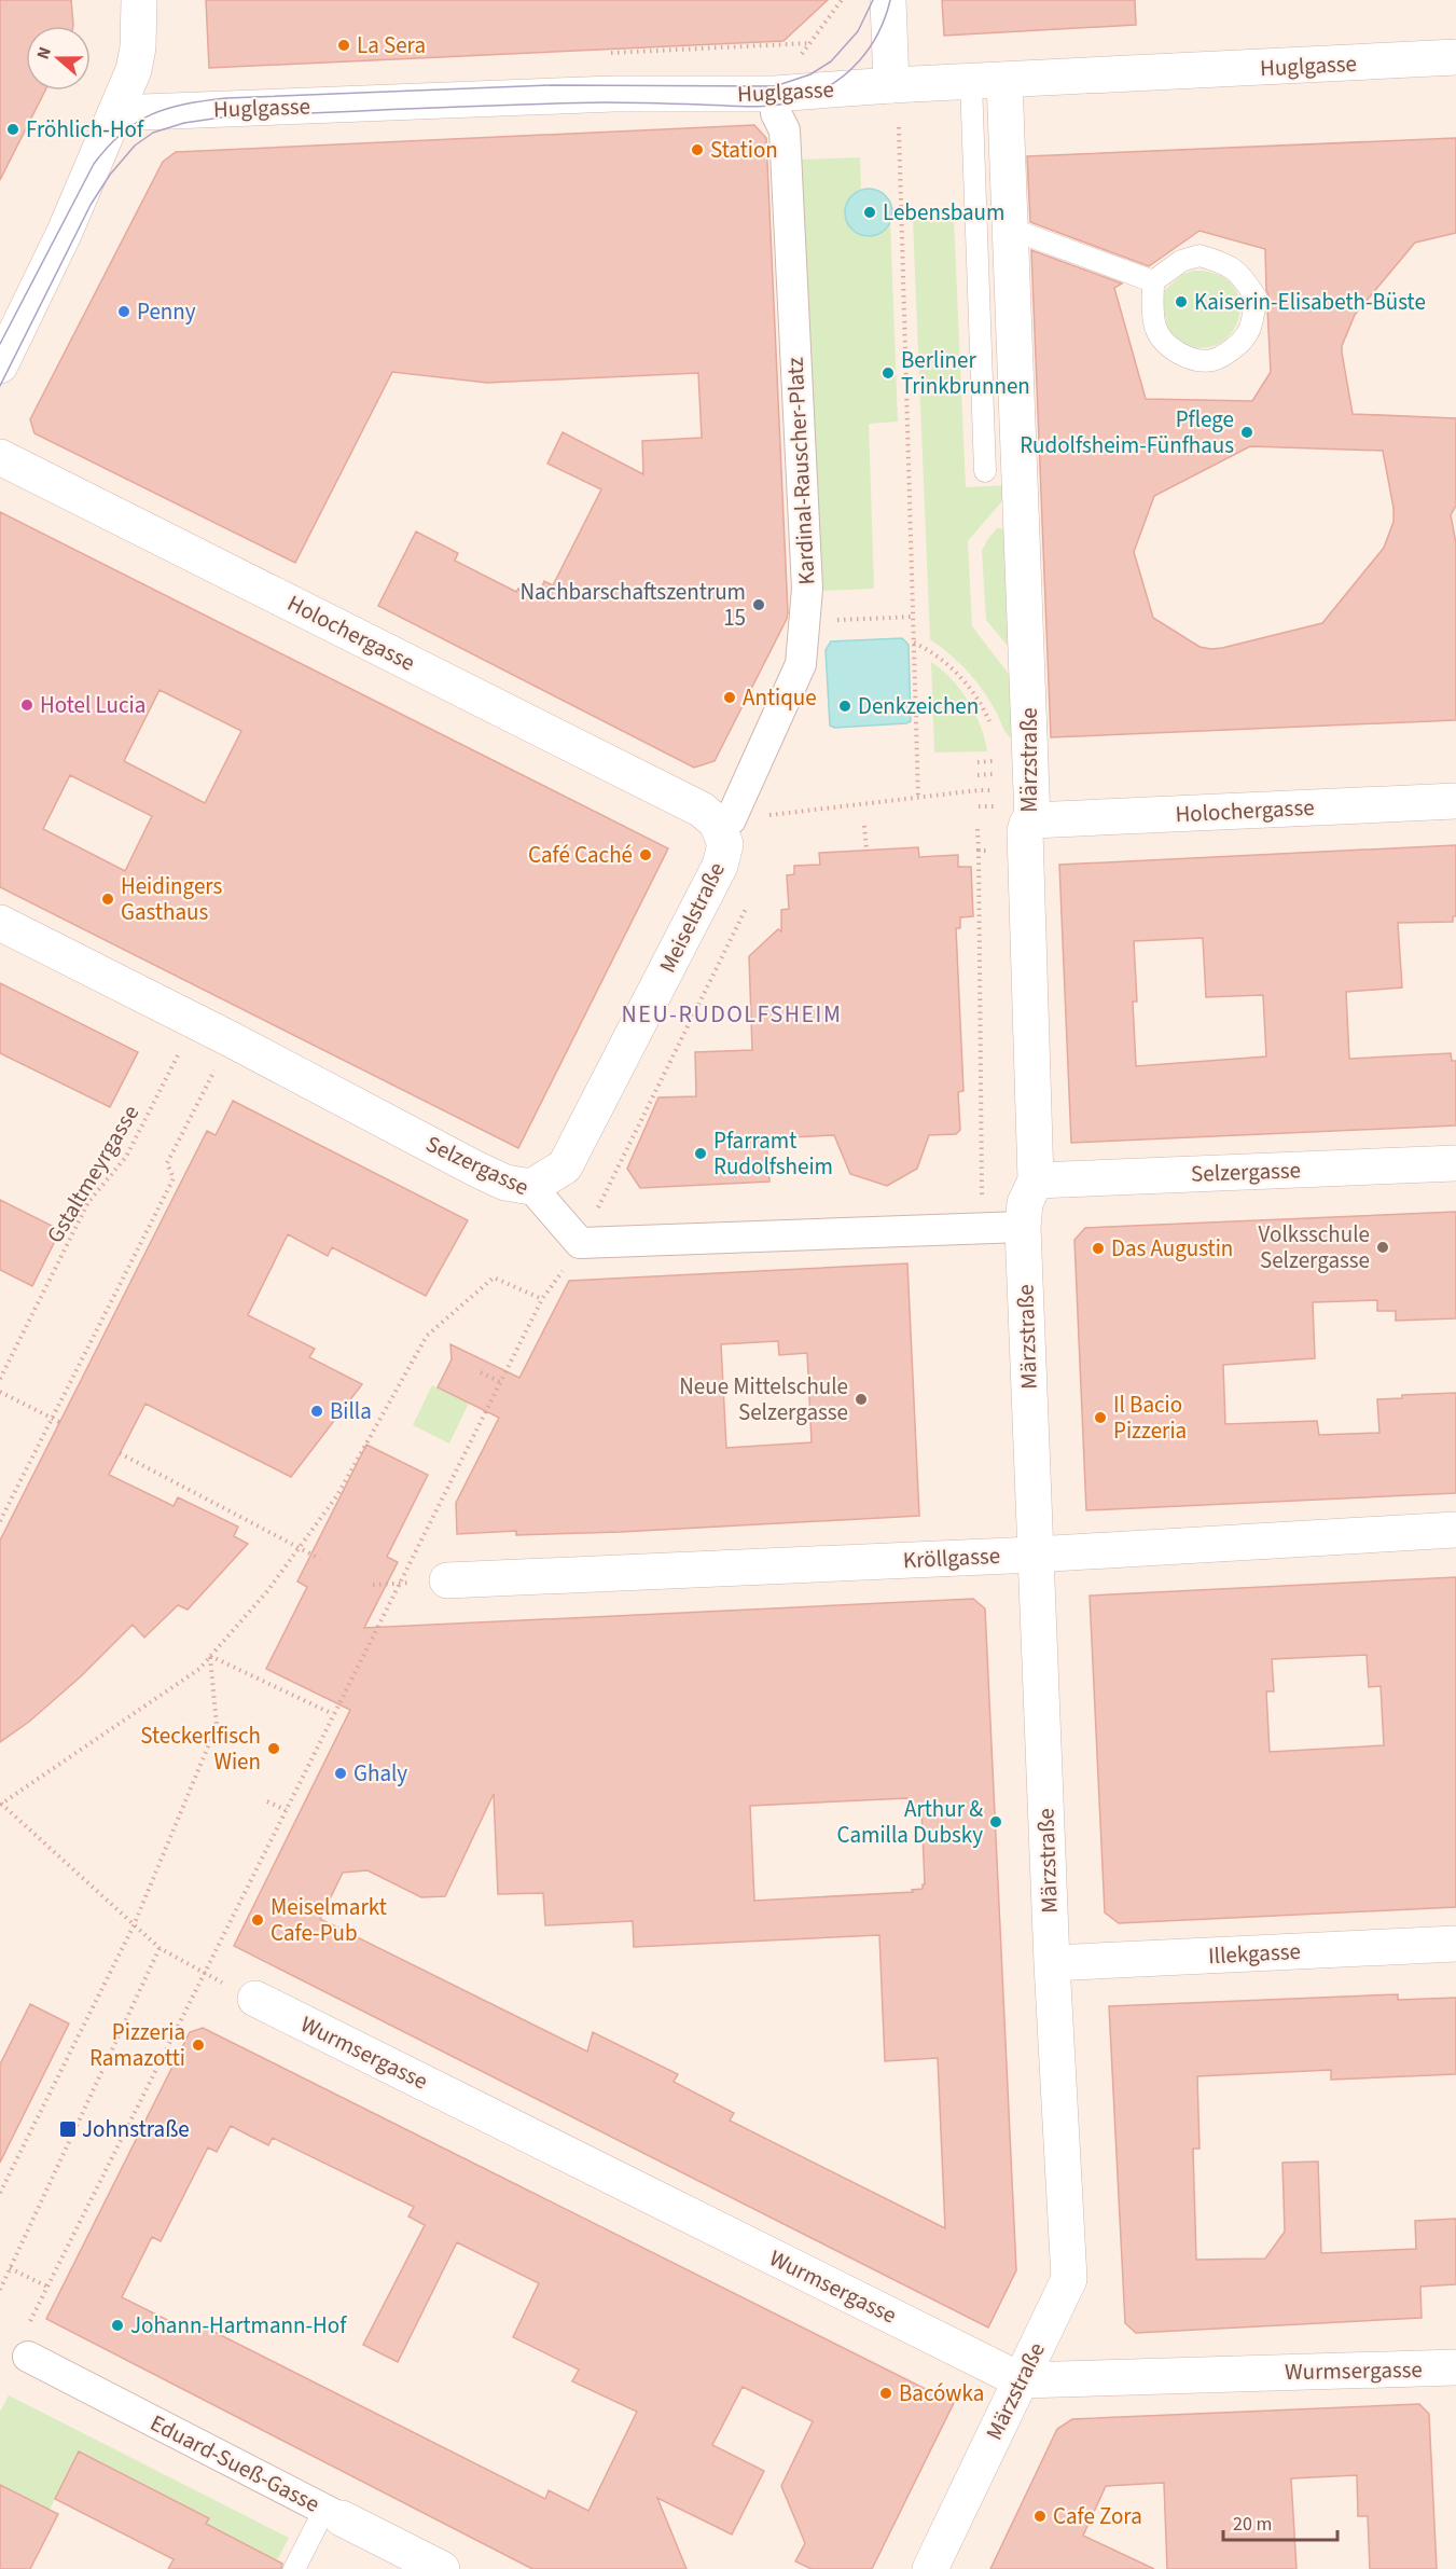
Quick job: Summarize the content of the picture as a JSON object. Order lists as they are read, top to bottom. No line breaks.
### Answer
{"streets":{"street":["Huglgasse","Kardinal-Rauscher-Platz","Holochergasse","Märzstraße","Meiselstraße","Selzergasse","Kröllgasse","Illekgasse","Wurmsergasse","Eduard-Sueß-Gasse"],"path":["Gstaltmeyrgasse"]},"crossings":[["Huglgasse","Kardinal-Rauscher-Platz"],["Huglgasse","Märzstraße"],["Kardinal-Rauscher-Platz","Holochergasse"],["Kardinal-Rauscher-Platz","Meiselstraße"],["Holochergasse","Märzstraße"],["Holochergasse","Meiselstraße"],["Märzstraße","Selzergasse"],["Märzstraße","Kröllgasse"],["Märzstraße","Illekgasse"],["Märzstraße","Wurmsergasse"],["Meiselstraße","Selzergasse"],["Selzergasse","Gstaltmeyrgasse"]],"districts":["NEU-RUDOLFSHEIM"],"places":{"other":["La Sera","Fröhlich-Hof","Station","Lebensbaum","Kaiserin-Elisabeth-Büste","Penny","Berliner Trinkbrunnen","Pflege Rudolfsheim-Fünfhaus","Nachbarschaftszentrum 15","Antique","Hotel Lucia","Denkzeichen","Café Caché","Heidingers Gasthaus","Pfarramt Rudolfsheim","Volksschule Selzergasse","Das Augustin","Neue Mittelschule Selzergasse","Billa","Il Bacio Pizzeria","Steckerlfisch Wien","Ghaly","Arthur & Camilla Dubsky","Meiselmarkt Cafe-Pub","Pizzeria Ramazotti","Johann-Hartmann-Hof","Bacówka","Cafe Zora"],"transit":["Johnstraße"]},"scale_bar":"20 m","north":"left"}
